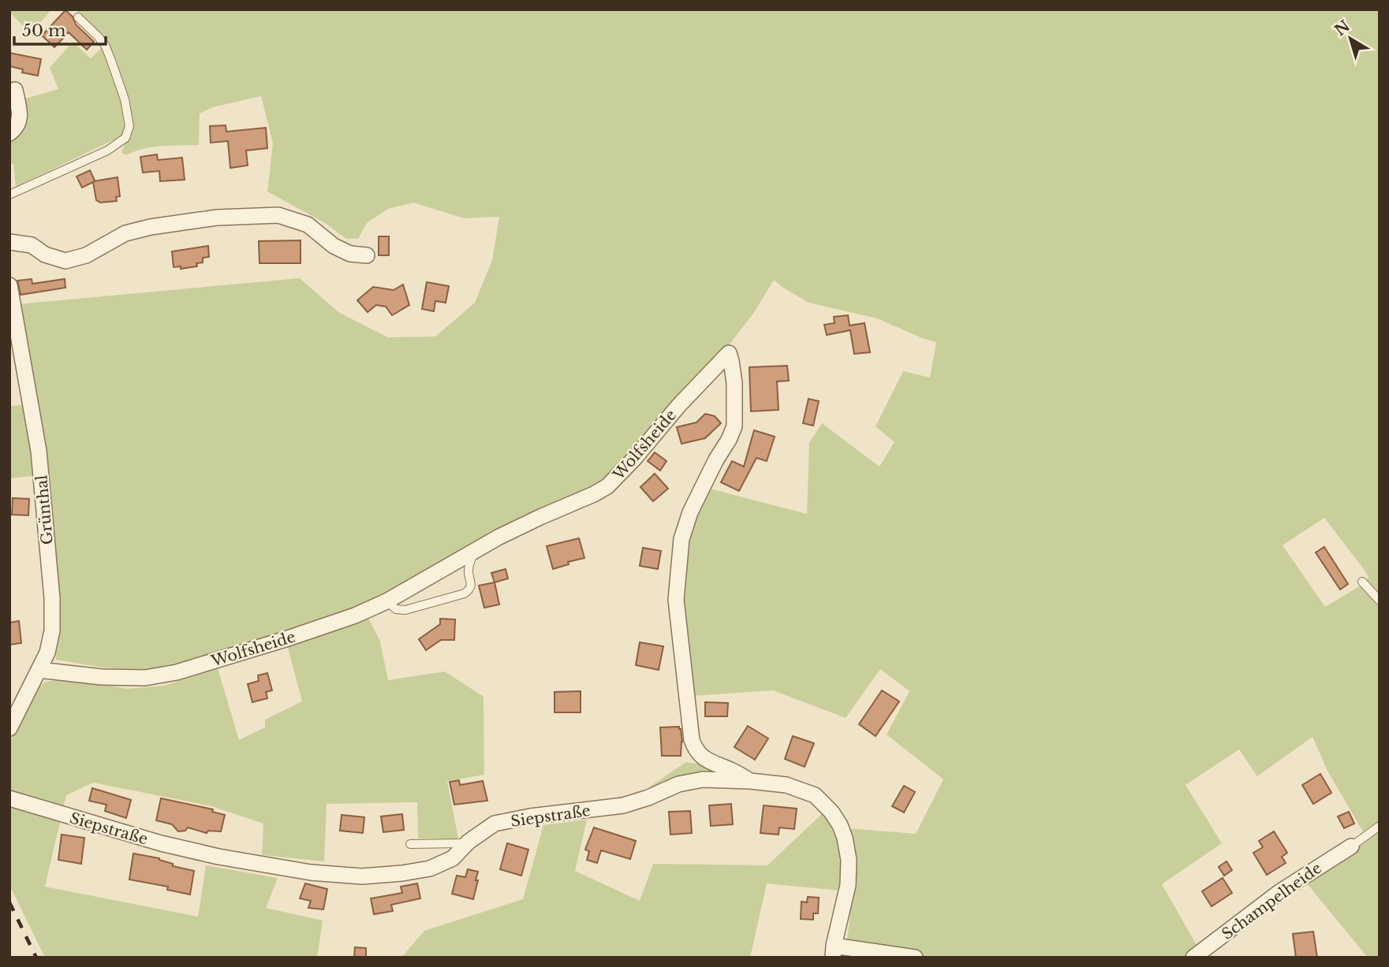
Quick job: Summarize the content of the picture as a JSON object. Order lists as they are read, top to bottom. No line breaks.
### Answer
{"streets":{"street":["Wolfsheide","Grünthal","Siepstraße","Schampelheide"]},"crossings":[["Wolfsheide","Grünthal"],["Wolfsheide","Siepstraße"]],"scale_bar":"50 m","north":"top left"}
